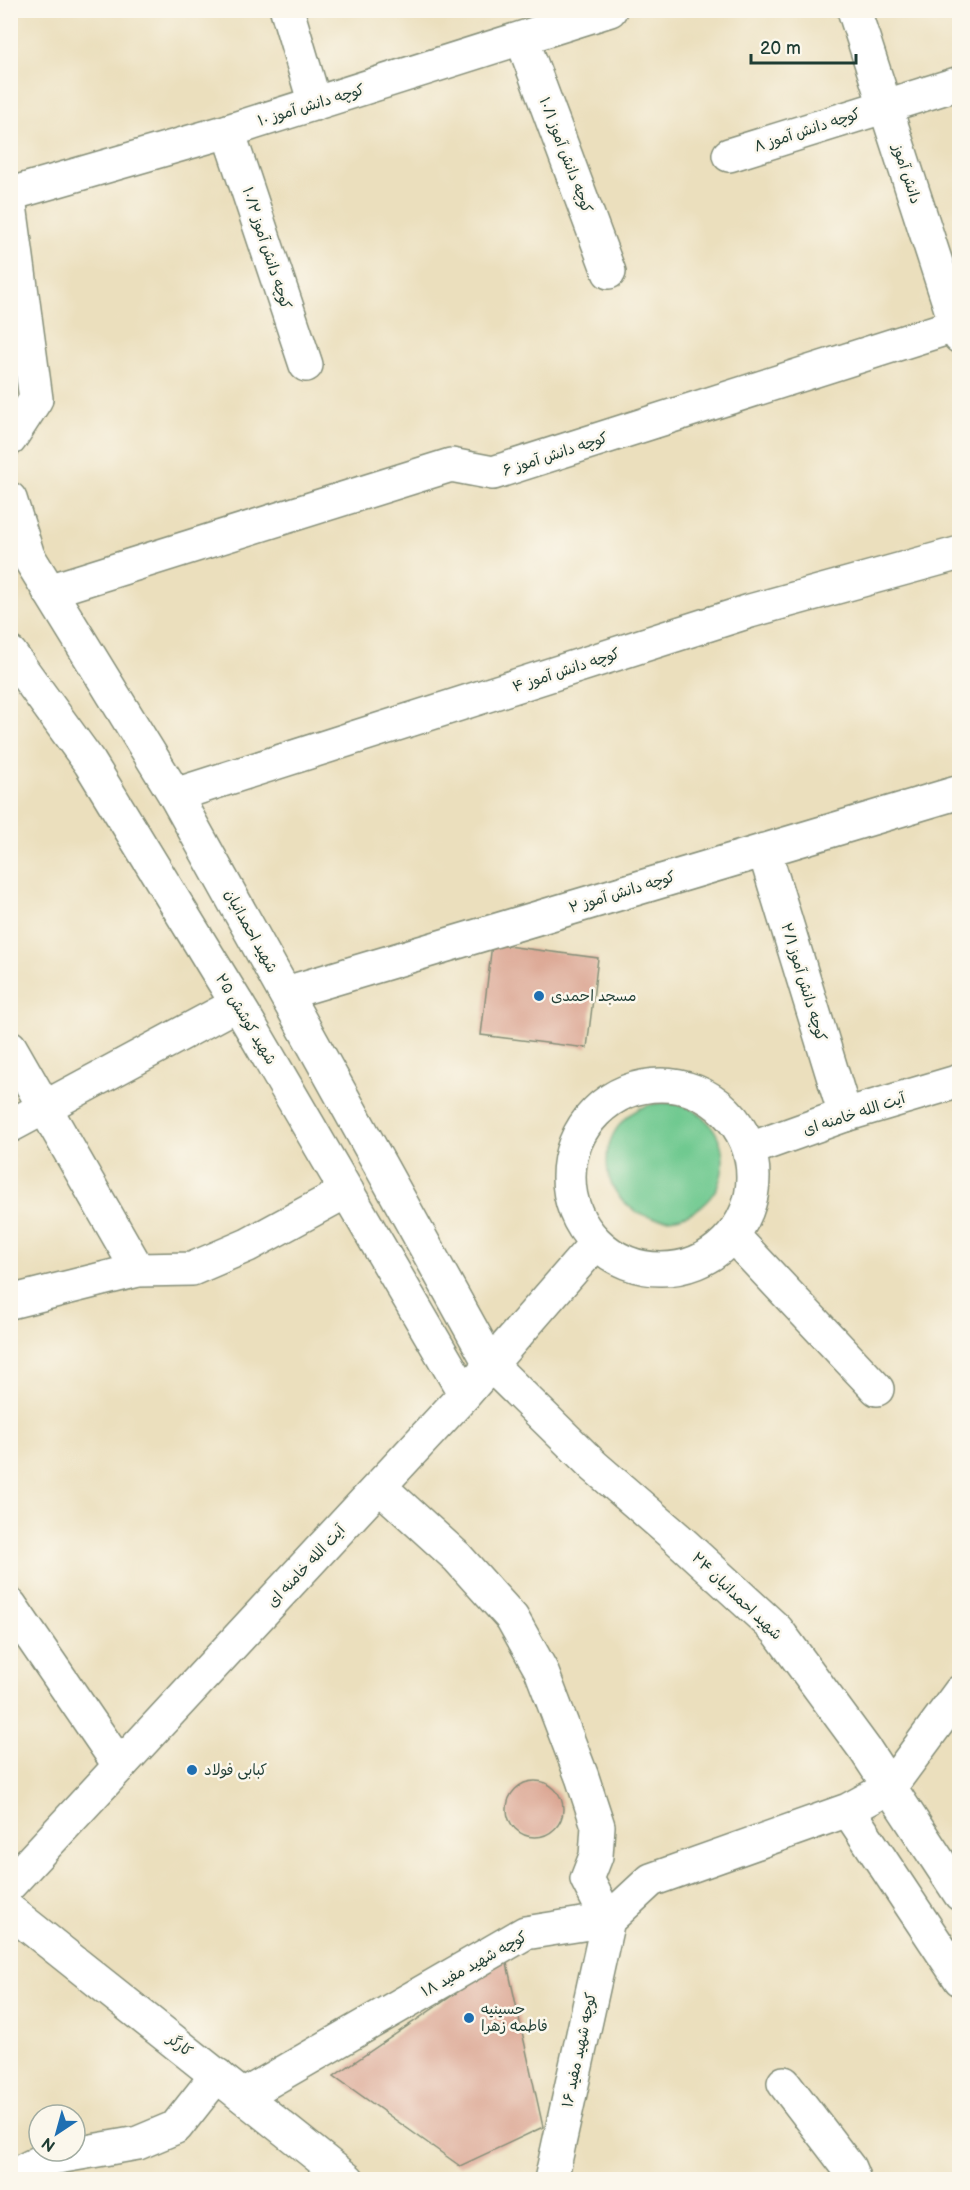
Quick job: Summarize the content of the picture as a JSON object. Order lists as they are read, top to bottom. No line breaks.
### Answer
{"streets":{"street":["کوچه دانش آموز ۱۰","کوچه دانش آموز ۸","کوچه دانش آموز ۱۰/۱","دانش آموز","کوچه دانش آموز ۱۰/۲","کوچه دانش آموز ۶","کوچه دانش آموز ۴","کوچه دانش آموز ۲","شهید احمدانیان","کوچه دانش آموز ۲/۱","شهید کوشش ۲۵","آیت الله خامنه ای","شهید احمدانیان ۲۴","کوچه شهید مفید ۱۸","کارگر","کوچه شهید مفید ۱۶"]},"crossings":[["کوچه دانش آموز ۱۰","کوچه دانش آموز ۱۰/۱"],["کوچه دانش آموز ۱۰","کوچه دانش آموز ۱۰/۲"],["کوچه دانش آموز ۸","دانش آموز"],["دانش آموز","کوچه دانش آموز ۶"],["کوچه دانش آموز ۶","شهید احمدانیان"],["کوچه دانش آموز ۴","شهید احمدانیان"],["کوچه دانش آموز ۲","شهید احمدانیان"],["کوچه دانش آموز ۲","کوچه دانش آموز ۲/۱"],["شهید احمدانیان","آیت الله خامنه ای"],["شهید احمدانیان","شهید احمدانیان ۲۴"],["کوچه دانش آموز ۲/۱","آیت الله خامنه ای"],["شهید کوشش ۲۵","آیت الله خامنه ای"],["آیت الله خامنه ای","شهید احمدانیان ۲۴"],["کوچه شهید مفید ۱۸","کارگر"],["کوچه شهید مفید ۱۸","کوچه شهید مفید ۱۶"]],"places":["مسجد احمدی","کبابی فولاد","حسینیه فاطمه زهرا"],"scale_bar":"20 m","north":"bottom left"}
